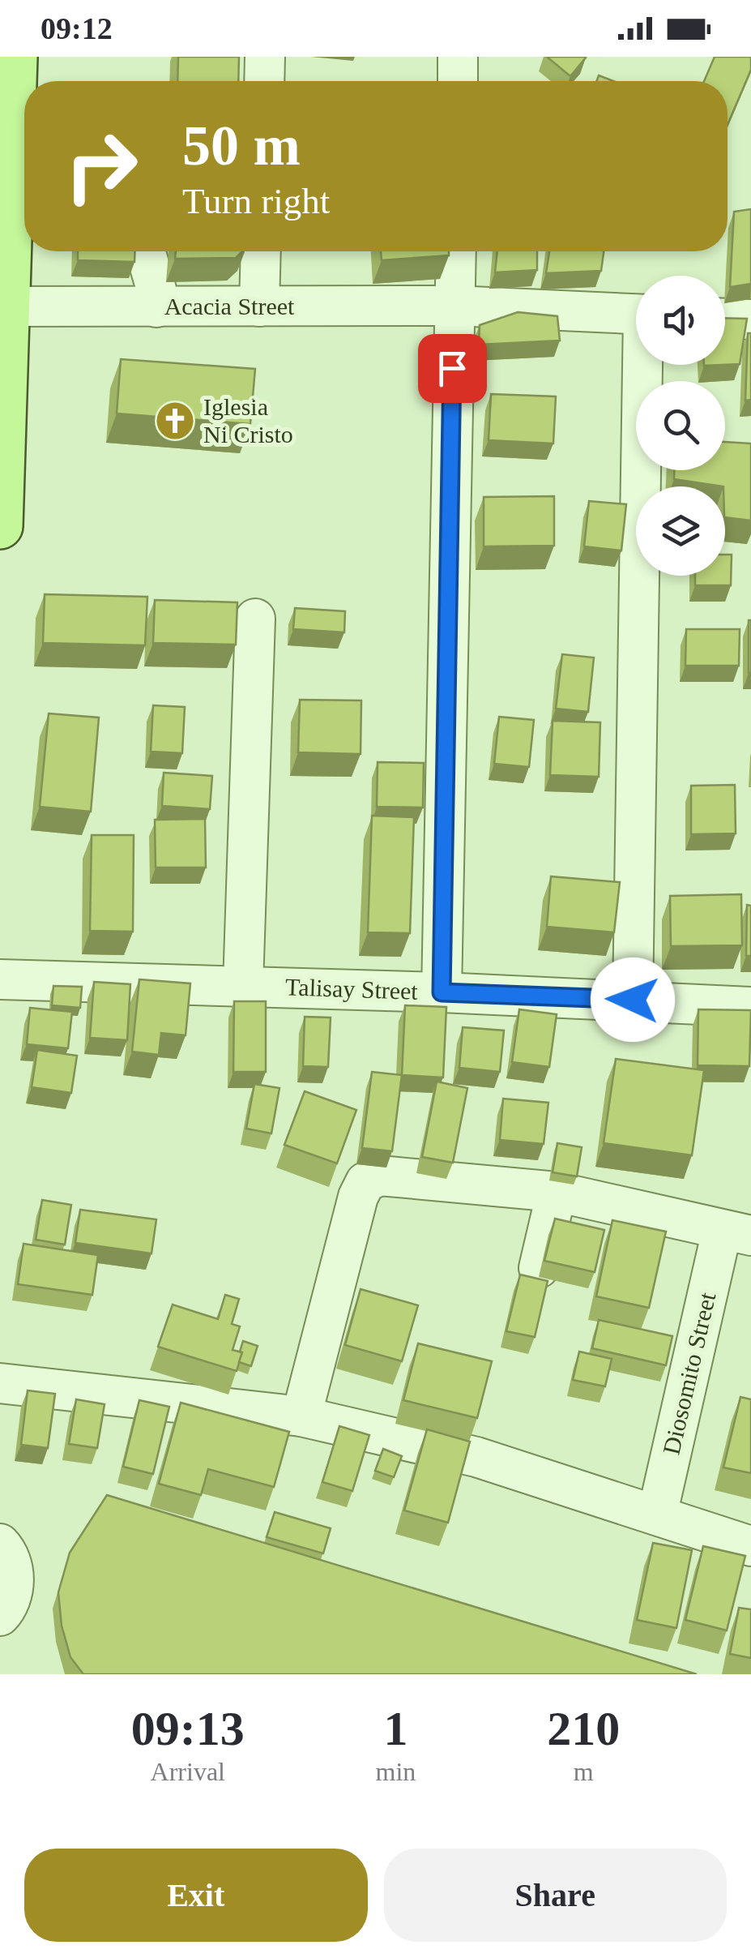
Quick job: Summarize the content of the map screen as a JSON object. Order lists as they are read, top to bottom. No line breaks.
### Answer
{"streets":{"street":["Acacia Street","Talisay Street","Diosomito Street"]},"places":{"church":["Iglesia Ni Cristo"]},"page":{"status":"09:12","turn":["50 m","Turn right"],"eta":["09:13","Arrival","1","min","210","m"],"buttons":["Exit","Share"]}}
